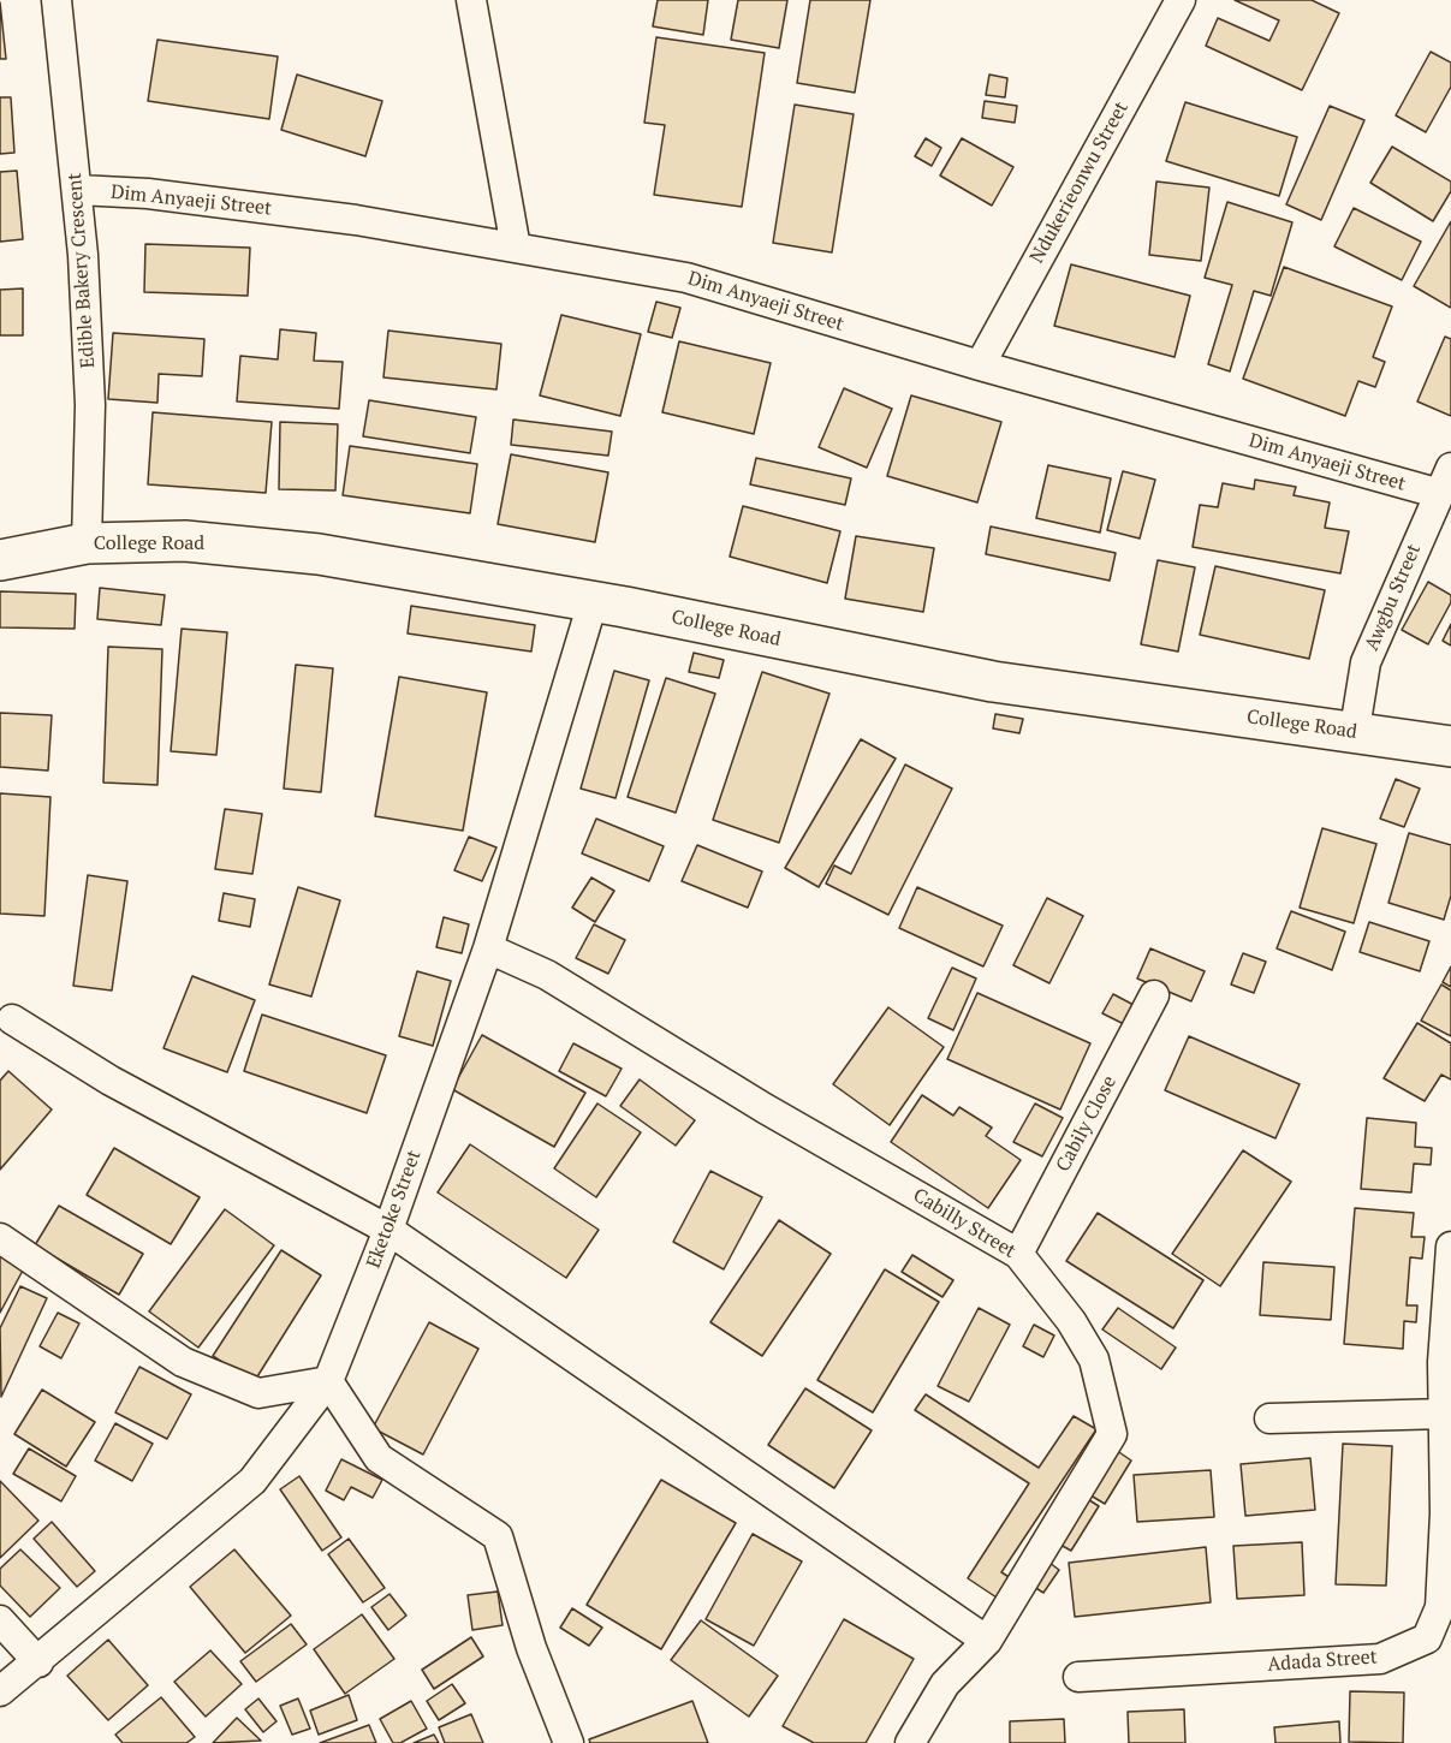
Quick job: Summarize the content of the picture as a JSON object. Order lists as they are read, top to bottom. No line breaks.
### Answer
{"streets":{"main road":["College Road"],"street":["Ndukerieonwu Street","Dim Anyaeji Street","Edible Bakery Crescent","Awgbu Street","Cabily Close","Eketoke Street","Cabilly Street","Adada Street"]},"crossings":[["Ndukerieonwu Street","Dim Anyaeji Street"],["Dim Anyaeji Street","Edible Bakery Crescent"],["Dim Anyaeji Street","Awgbu Street"],["Edible Bakery Crescent","College Road"],["College Road","Awgbu Street"],["College Road","Eketoke Street"],["Cabily Close","Cabilly Street"],["Eketoke Street","Cabilly Street"]]}
